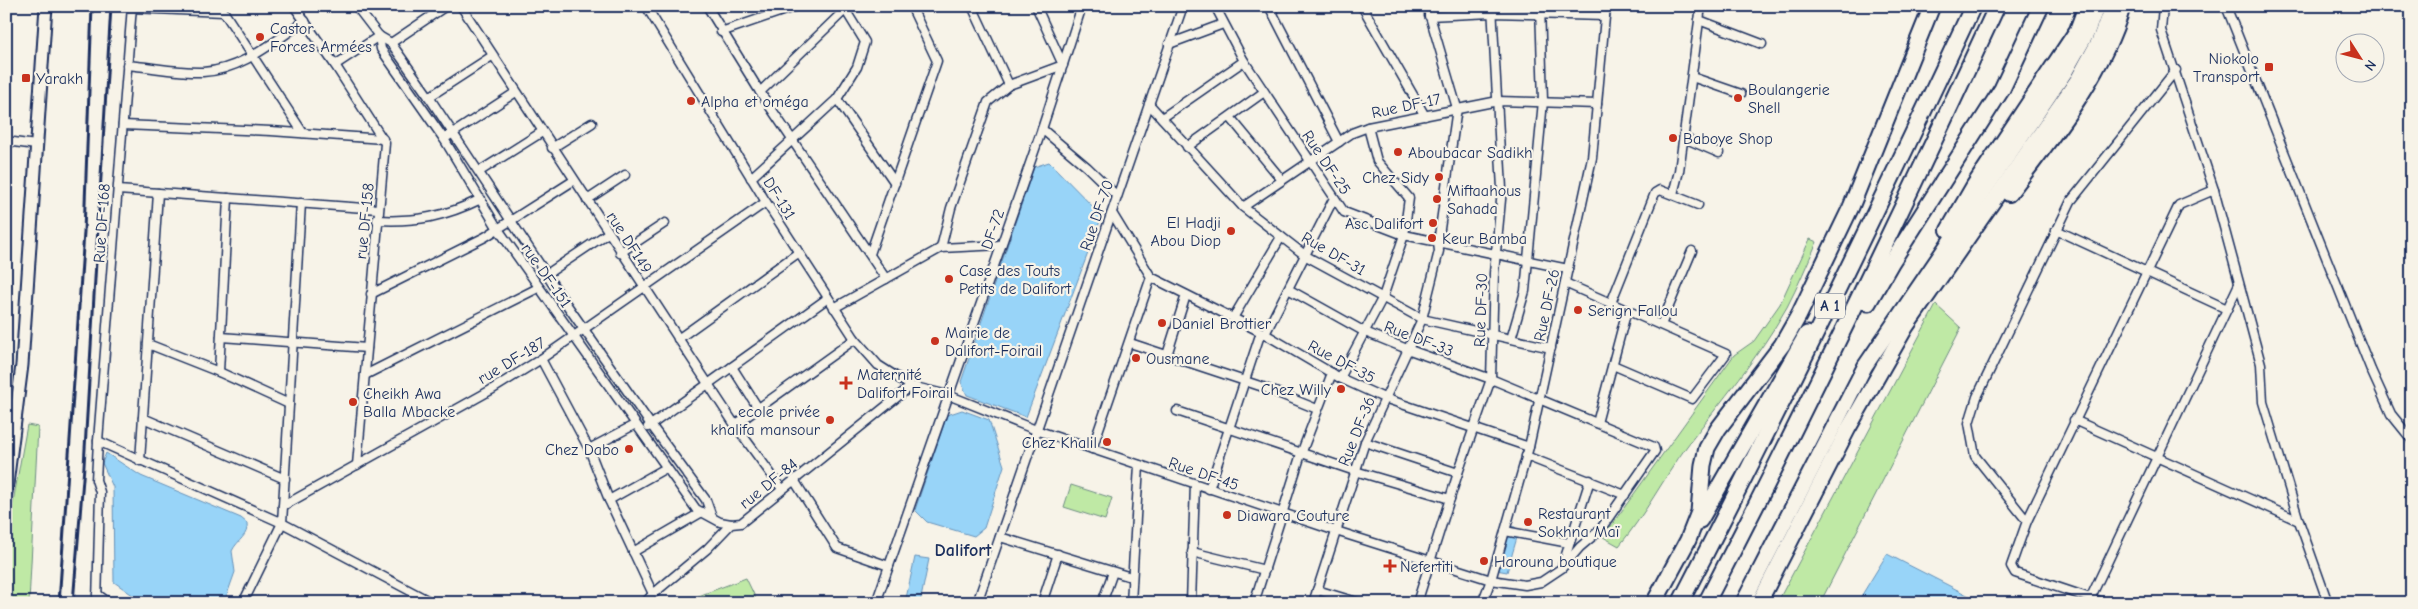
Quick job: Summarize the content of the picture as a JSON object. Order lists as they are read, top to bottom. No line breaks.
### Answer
{"streets":{"highway":["A 1"],"street":["Rue DF-17","Rue DF-25","DF-131","Rue DF-70","rue DF-158","Rue DF-168","DF-72","rue DF149","Rue DF-31","rue DF-151","Rue DF-26","Rue DF-30","Rue DF-33","rue DF-187","Rue DF-35","Rue DF-36","Rue DF-45","rue DF-84"]},"crossings":[["Rue DF-17","Rue DF-25"],["Rue DF-17","Rue DF-31"],["Rue DF-17","Rue DF-26"],["Rue DF-17","Rue DF-30"],["Rue DF-17","Rue DF-36"],["Rue DF-25","Rue DF-26"],["Rue DF-25","Rue DF-30"],["Rue DF-25","Rue DF-36"],["DF-131","rue DF-187"],["DF-131","Rue DF-45"],["DF-131","rue DF-84"],["Rue DF-70","Rue DF-31"],["Rue DF-70","Rue DF-45"],["rue DF-158","rue DF-187"],["DF-72","Rue DF-45"],["rue DF149","rue DF-187"],["rue DF149","rue DF-84"],["Rue DF-31","Rue DF-26"],["Rue DF-31","Rue DF-30"],["Rue DF-31","Rue DF-36"],["rue DF-151","rue DF-187"],["rue DF-151","rue DF-84"],["Rue DF-26","Rue DF-33"],["Rue DF-26","Rue DF-35"],["Rue DF-26","Rue DF-45"],["Rue DF-30","Rue DF-33"],["Rue DF-30","Rue DF-35"],["Rue DF-30","Rue DF-45"],["Rue DF-33","Rue DF-36"],["Rue DF-33","Rue DF-45"],["Rue DF-35","Rue DF-36"],["Rue DF-36","Rue DF-45"],["Rue DF-45","rue DF-84"]],"districts":["Dalifort"],"places":{"other":["Castor Forces Armées","Boulangerie Shell","Alpha et oméga","Baboye Shop","Aboubacar Sadikh","Chez Sidy","Miftaahous Sahada","Asc Dalifort","El Hadji Abou Diop","Keur Bamba","Case des Touts Petits de Dalifort","Serign Fallou","Daniel Brottier","Mairie de Dalifort-Foirail","Ousmane","Chez Willy","Cheikh Awa Balla Mbacke","ecole privée khalifa mansour","Chez Khalil","Chez Dabo","Diawara Couture","Restaurant Sokhna Maï","Harouna boutique"],"transit":["Niokolo Transport","Yarakh"],"health":["Maternité Dalifort Foirail","Nefertiti"]},"north":"bottom right"}
